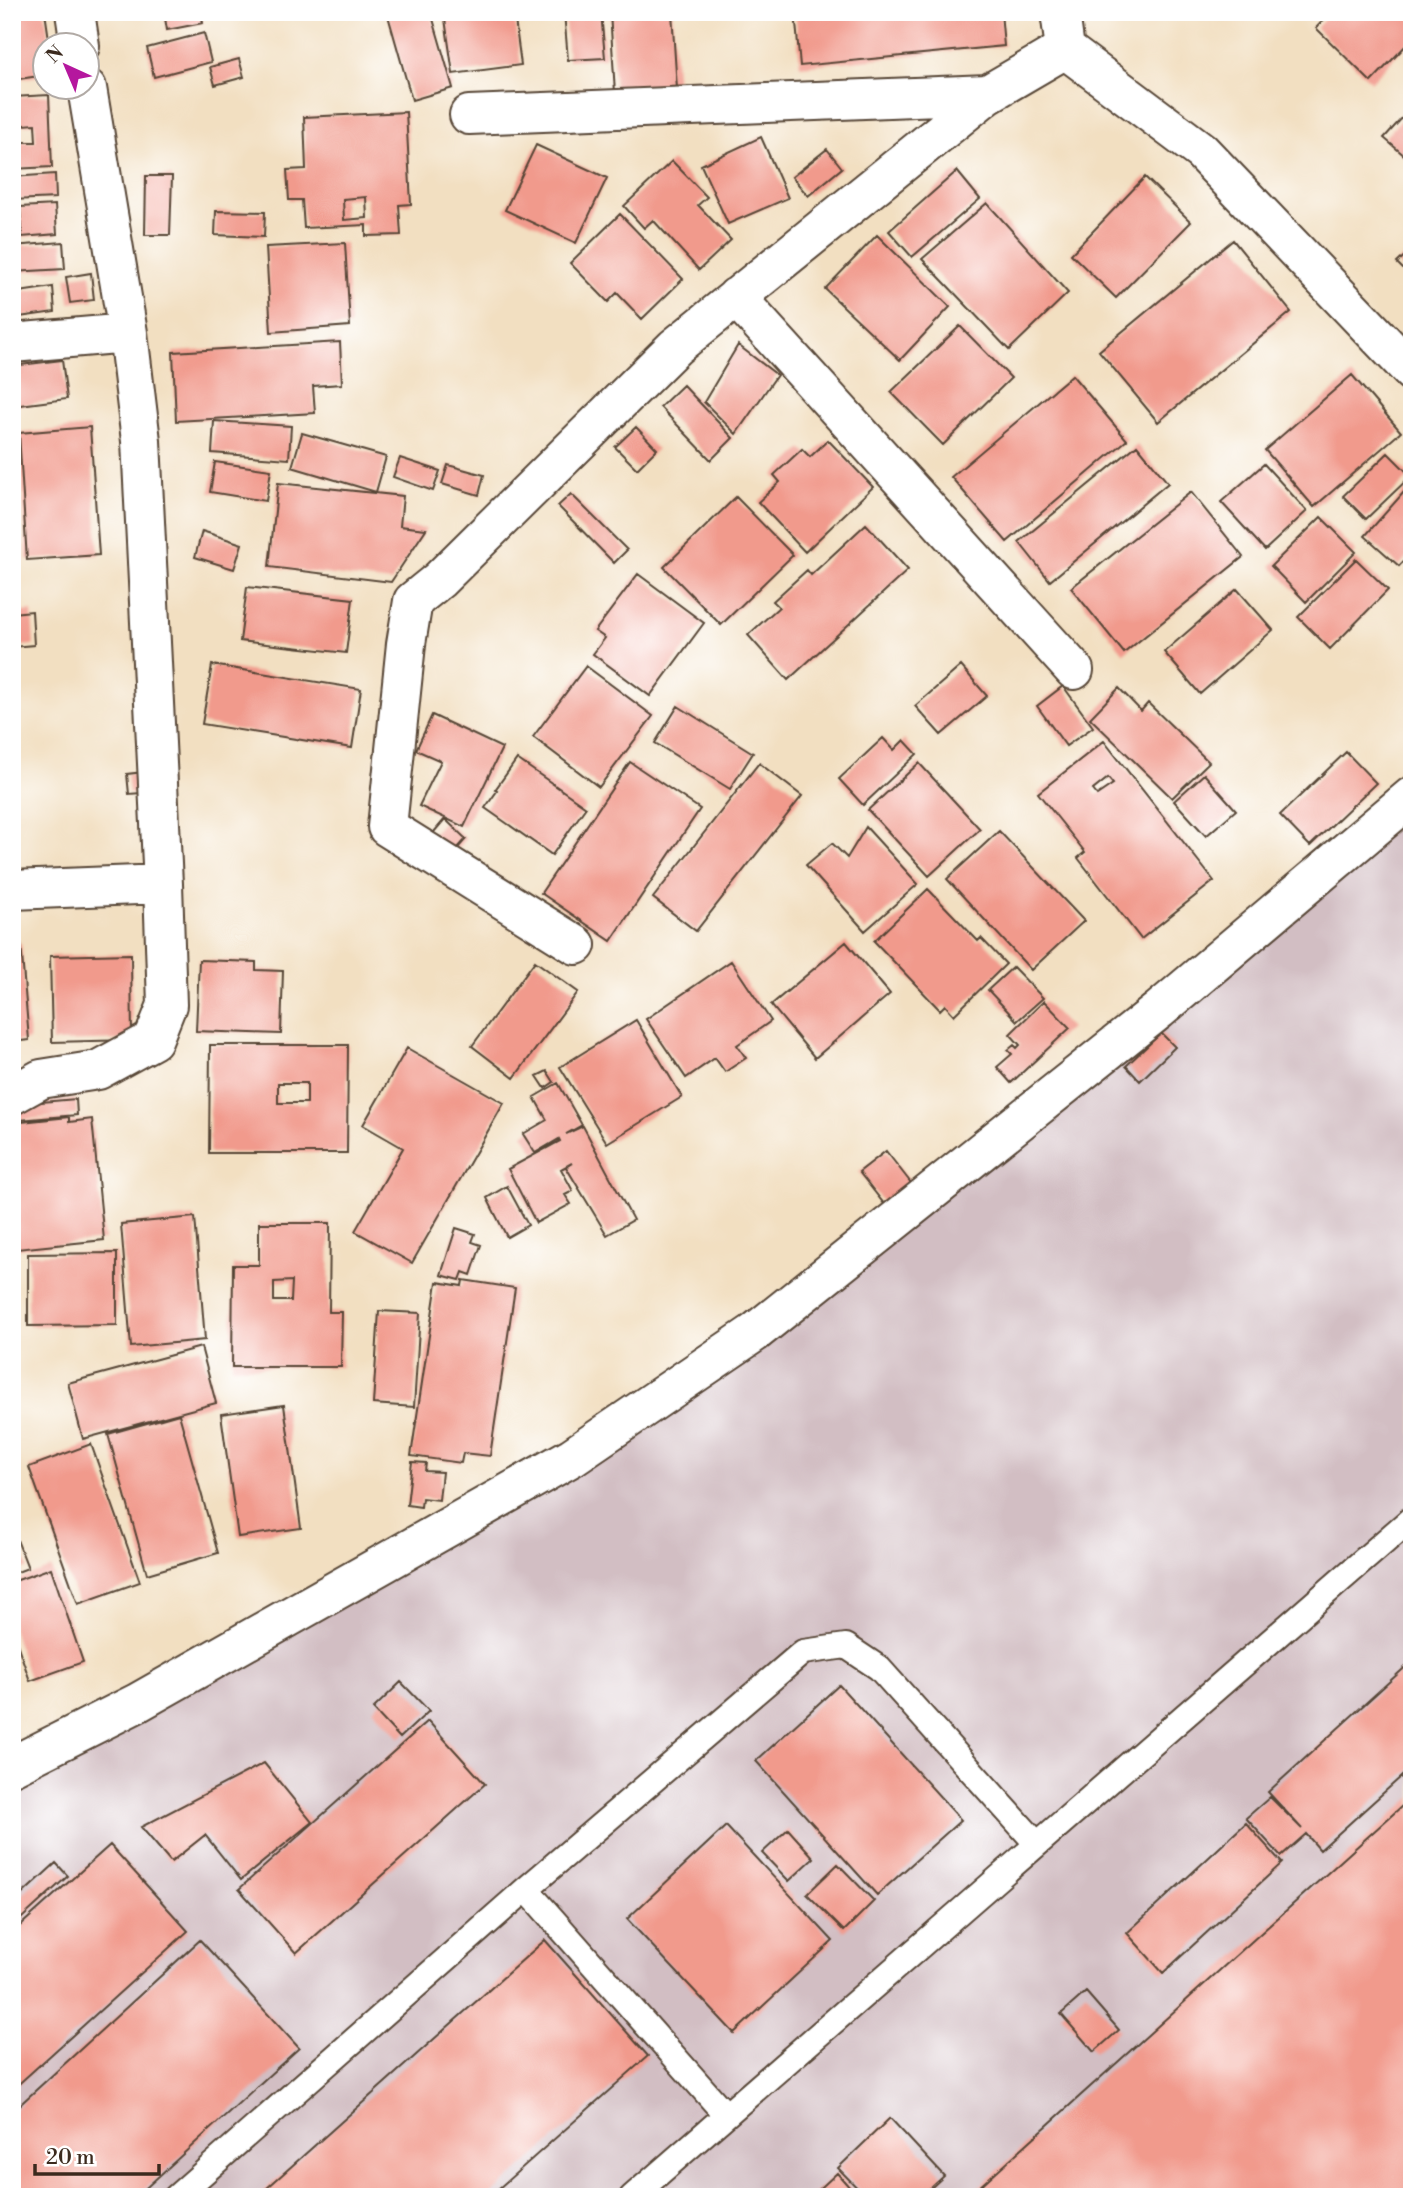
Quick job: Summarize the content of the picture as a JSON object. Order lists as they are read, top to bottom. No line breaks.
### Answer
{"scale_bar":"20 m","north":"top left"}
